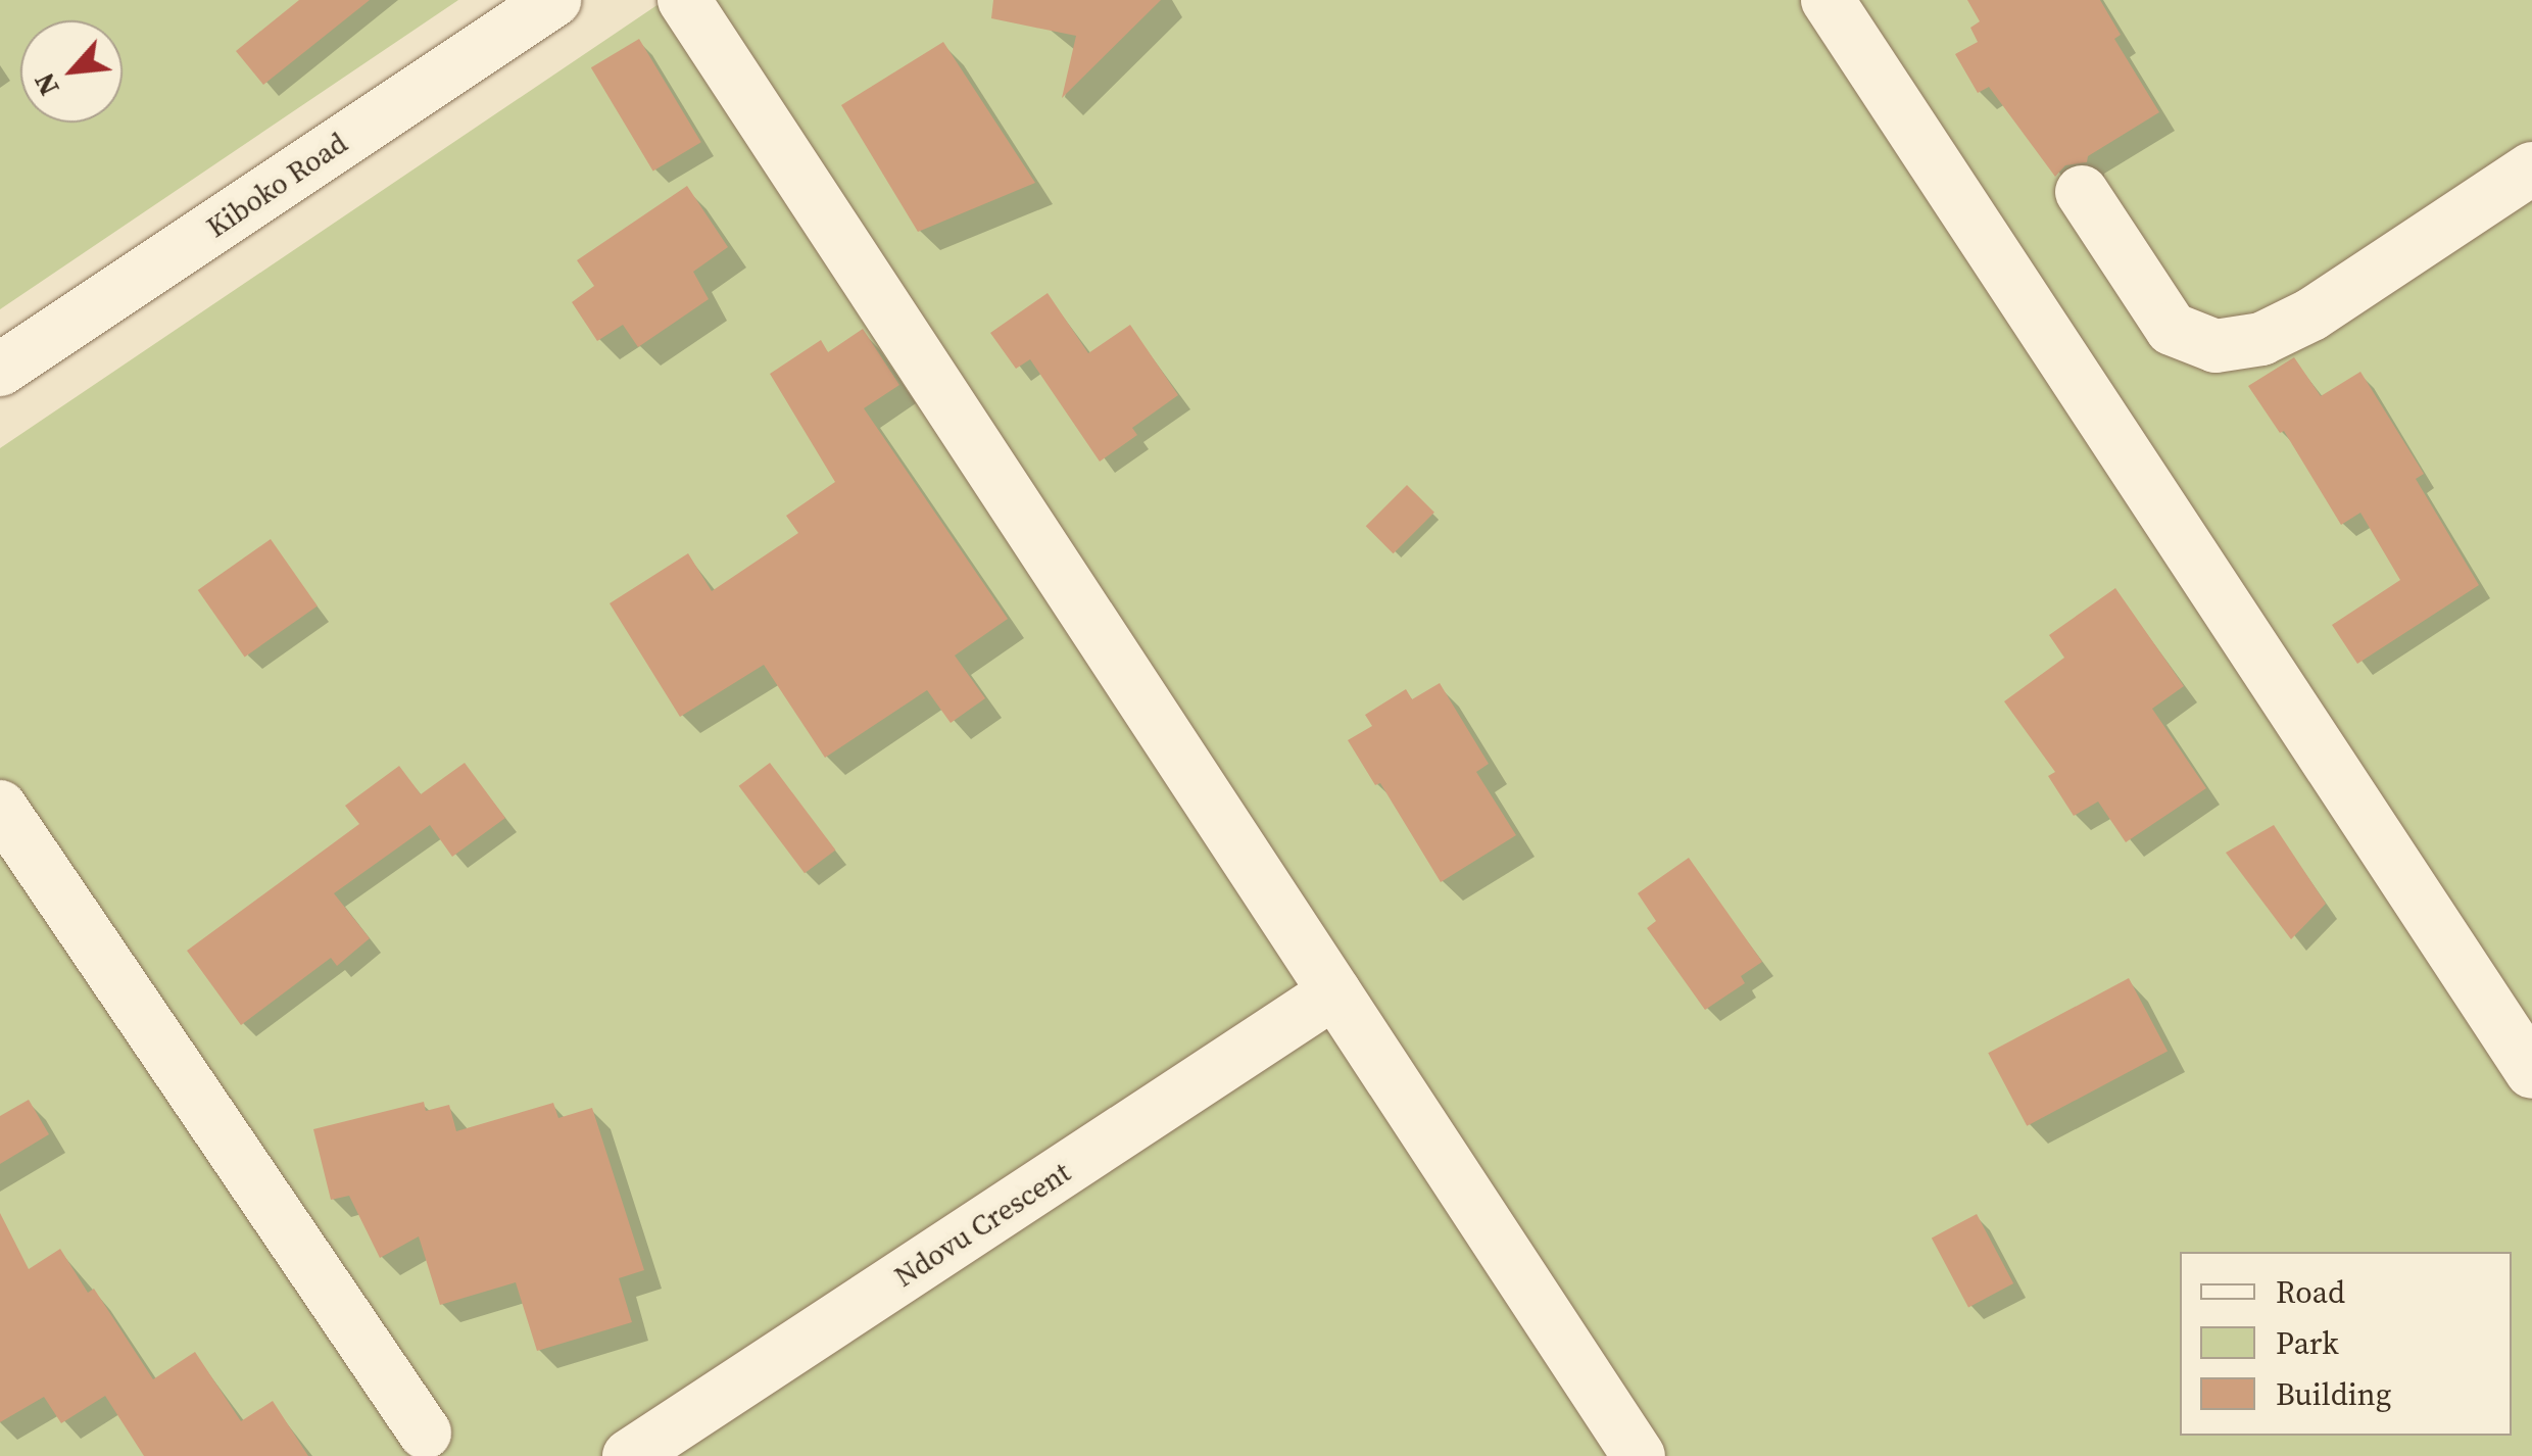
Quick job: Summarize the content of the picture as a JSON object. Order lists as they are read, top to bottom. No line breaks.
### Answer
{"streets":{"street":["Kiboko Road","Ndovu Crescent"]},"legend":["Road","Park","Building"],"north":"bottom left"}
